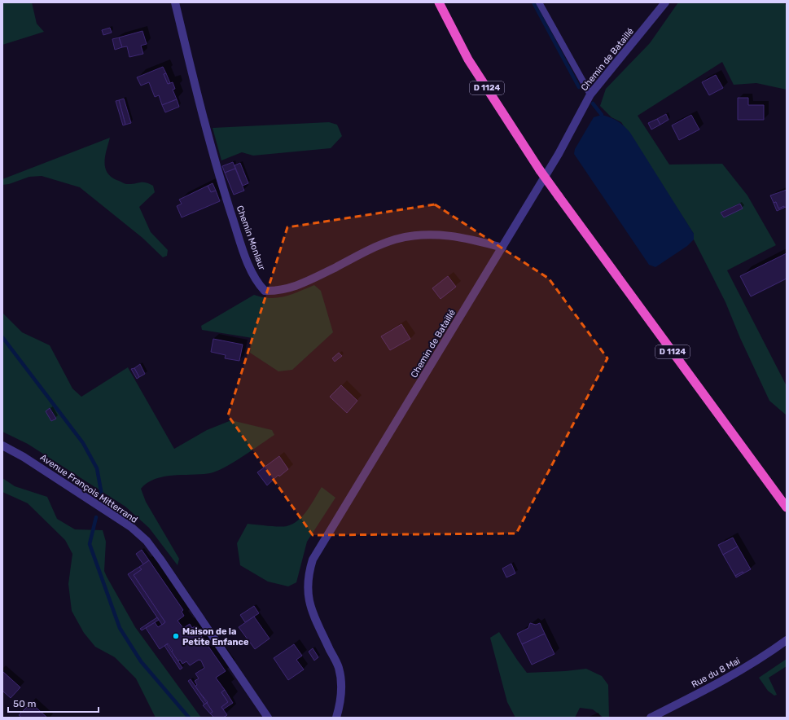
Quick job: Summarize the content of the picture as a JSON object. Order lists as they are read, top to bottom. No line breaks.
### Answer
{"streets":{"highway":["D 1124"],"street":["Chemin de Bataillé","Chemin Monlaur","Avenue François Mitterrand","Rue du 8 Mai"]},"crossings":[["Chemin de Bataillé","Chemin Monlaur"]],"places":["Maison de la Petite Enfance"],"scale_bar":"50 m"}
